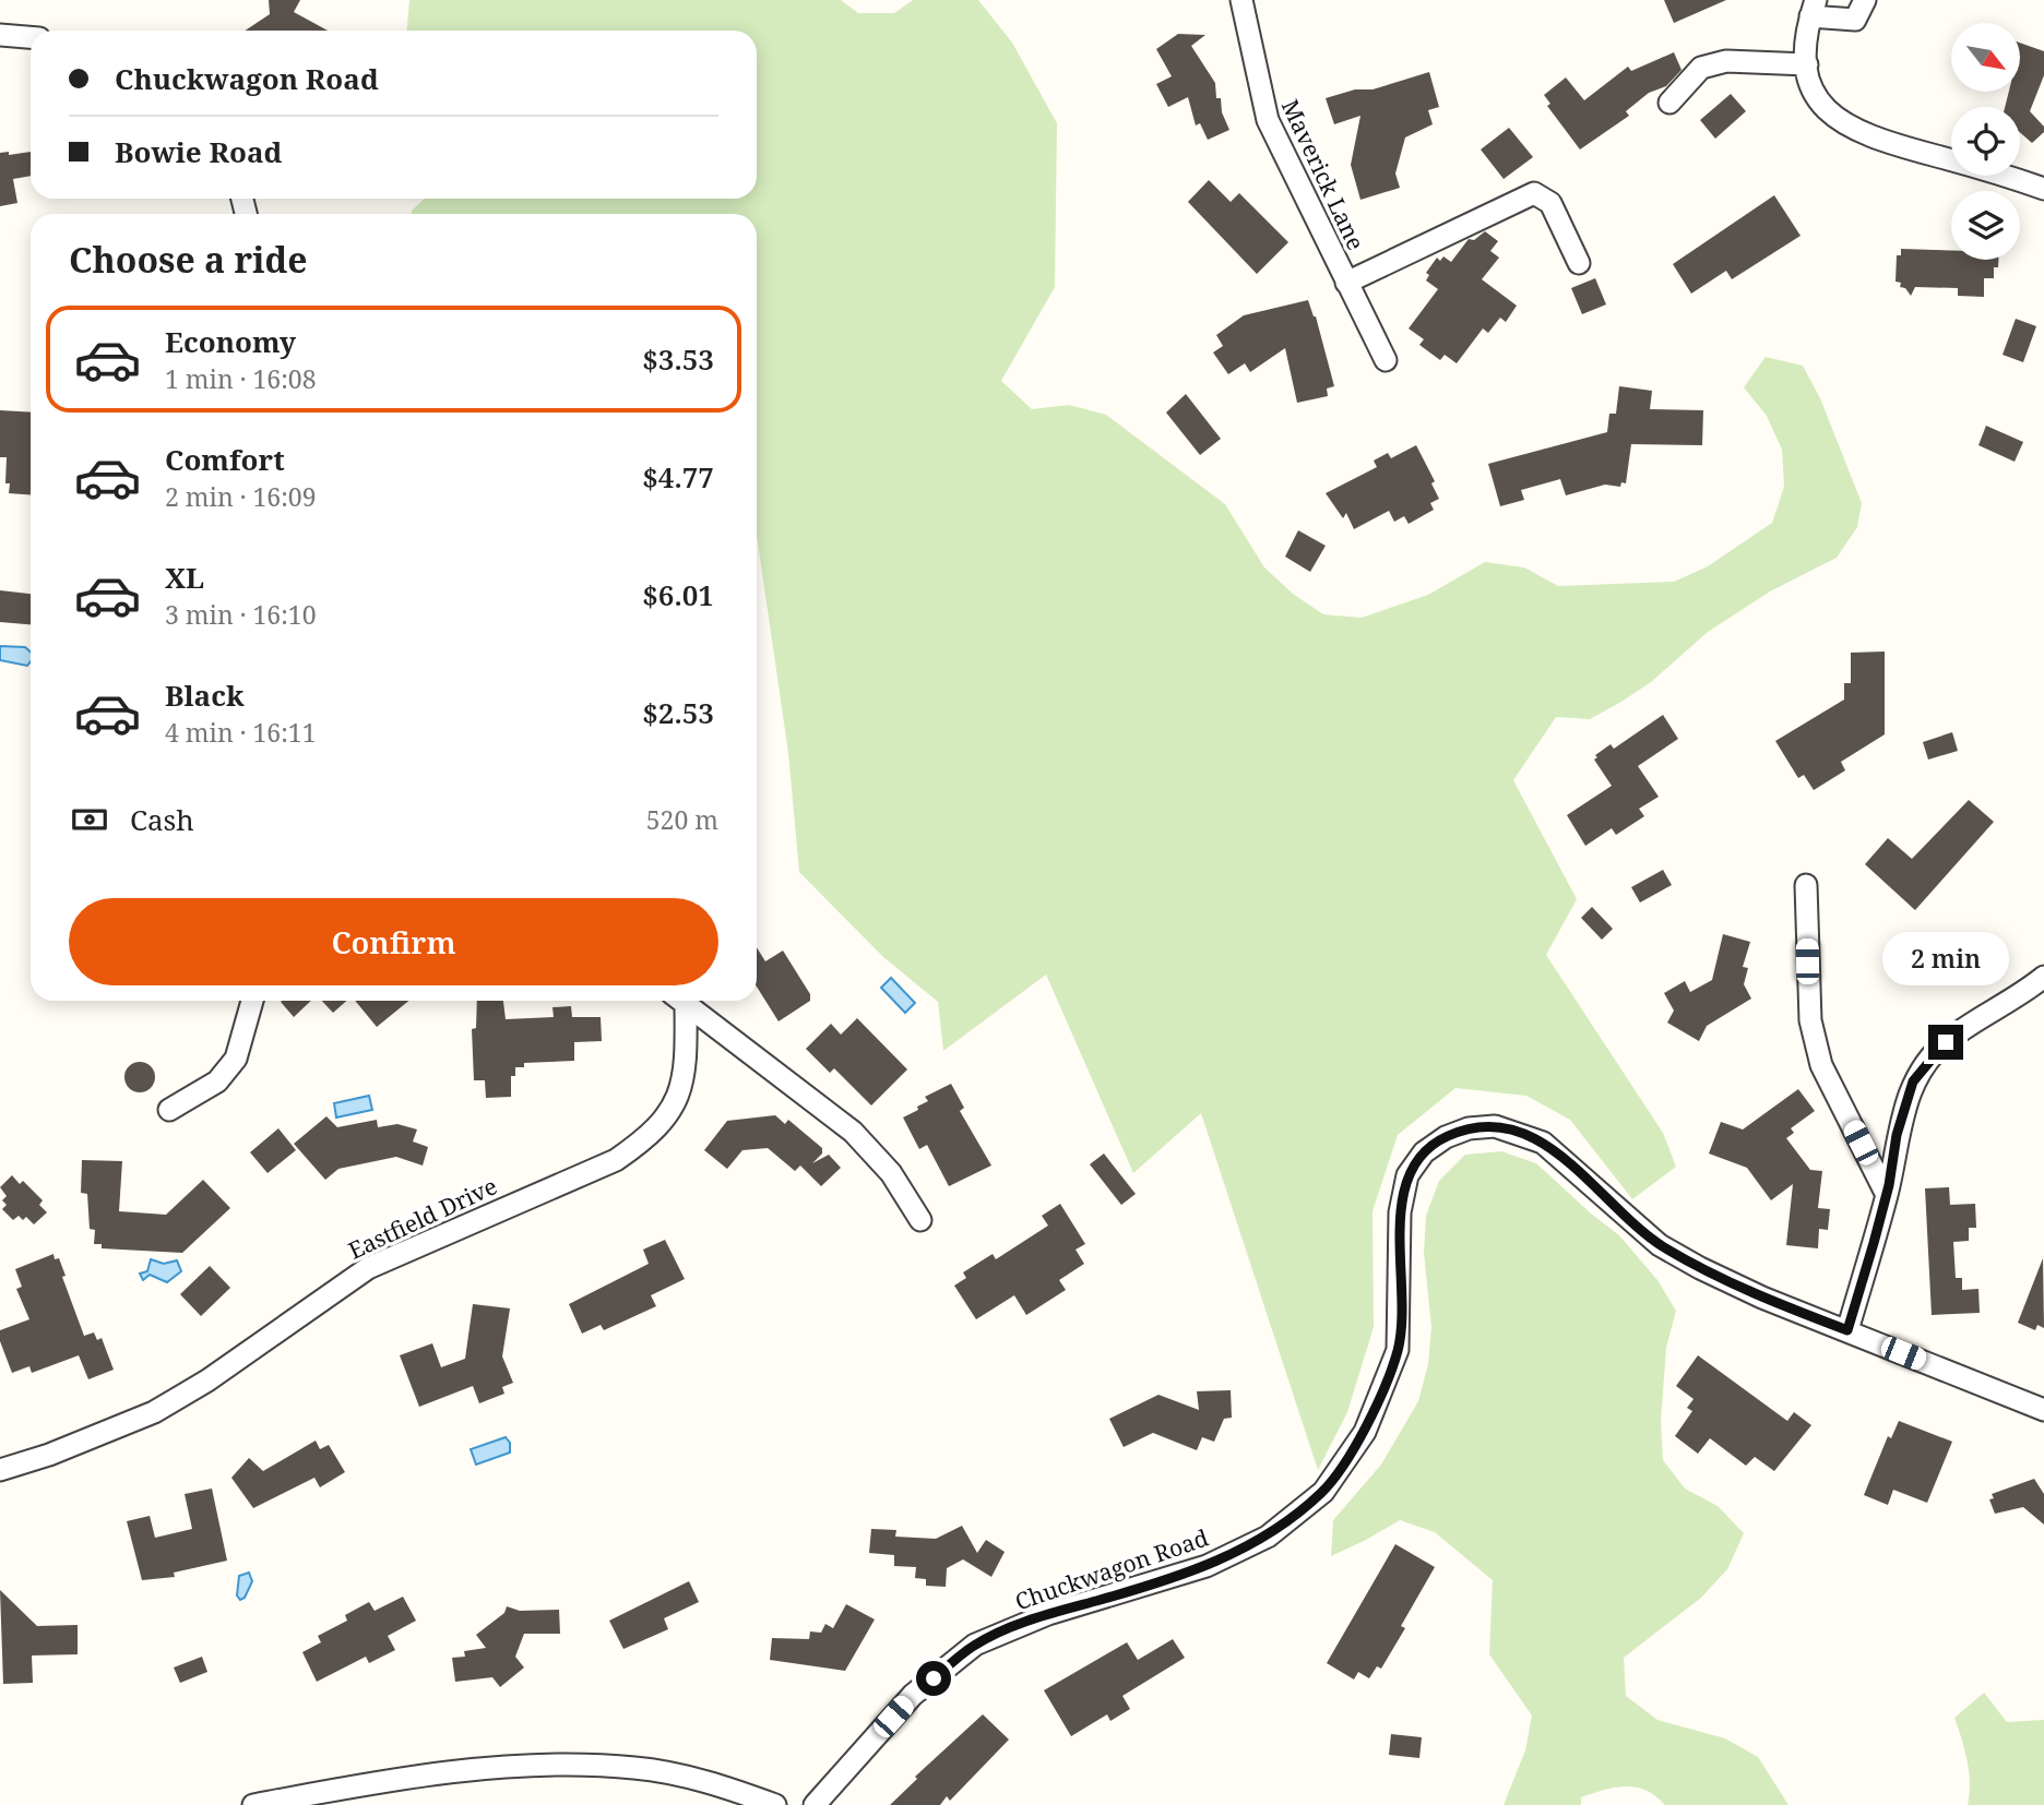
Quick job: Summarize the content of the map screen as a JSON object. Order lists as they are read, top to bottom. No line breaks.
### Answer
{"streets":{"street":["Maverick Lane","Eastfield Drive","Chuckwagon Road"]},"north":"bottom right","page":{"banner":["Chuckwagon Road","Bowie Road"],"heading":"Choose a ride","list":[{"name":"Economy","note":"1 min · 16:08","value":"$3.53"},{"name":"Comfort","note":"2 min · 16:09","value":"$4.77"},{"name":"XL","note":"3 min · 16:10","value":"$6.01"},{"name":"Black","note":"4 min · 16:11","value":"$2.53"}],"pay":["Cash","520 m"],"buttons":"Confirm","bubble":"2 min"}}
